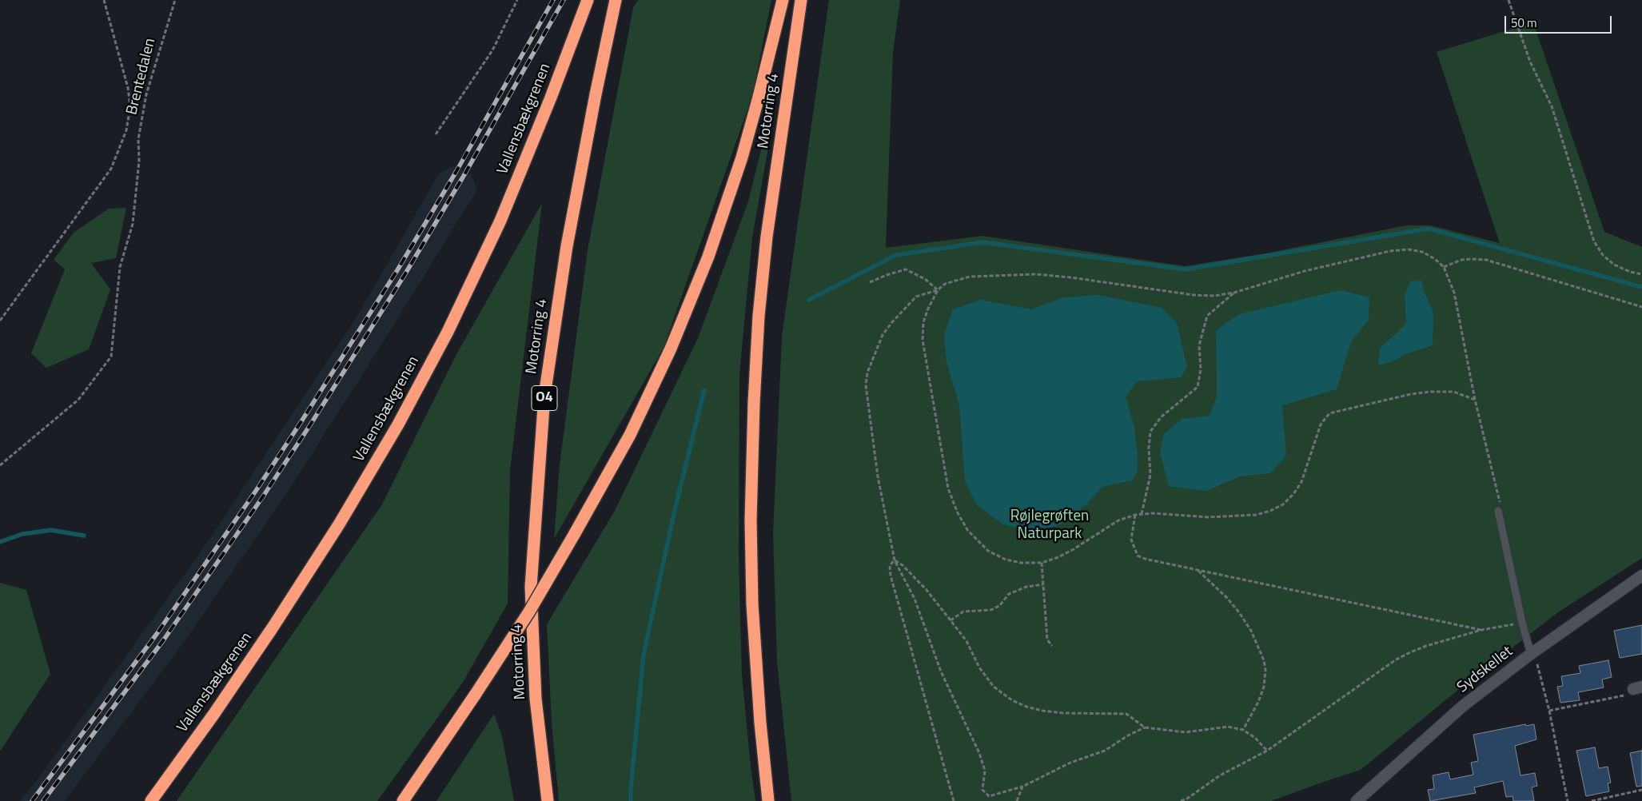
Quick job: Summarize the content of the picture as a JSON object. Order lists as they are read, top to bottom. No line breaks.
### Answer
{"streets":{"highway":["Motorring 4","Vallensbækgrenen","O4"],"street":["Sydskellet"],"path":["Brentedalen"]},"parks":["Røjlegrøften Naturpark"],"scale_bar":"50 m"}
